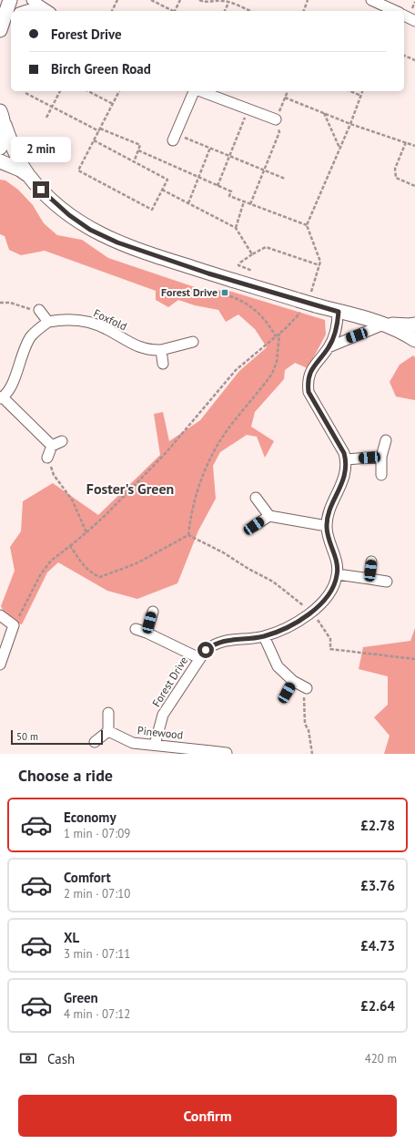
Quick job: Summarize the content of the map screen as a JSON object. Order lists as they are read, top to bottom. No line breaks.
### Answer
{"streets":{"street":["Foxfold","Forest Drive","Pinewood"]},"crossings":[["Forest Drive","Pinewood"]],"districts":["Foster's Green"],"places":{"transit":["Forest Drive"]},"scale_bar":"50 m","page":{"banner":["Forest Drive","Birch Green Road"],"bubble":"2 min","scale":"50 m","heading":"Choose a ride","list":[{"name":"Economy","note":"1 min · 07:09","value":"£2.78"},{"name":"Comfort","note":"2 min · 07:10","value":"£3.76"},{"name":"XL","note":"3 min · 07:11","value":"£4.73"},{"name":"Green","note":"4 min · 07:12","value":"£2.64"}],"pay":["Cash","420 m"],"buttons":"Confirm"}}
